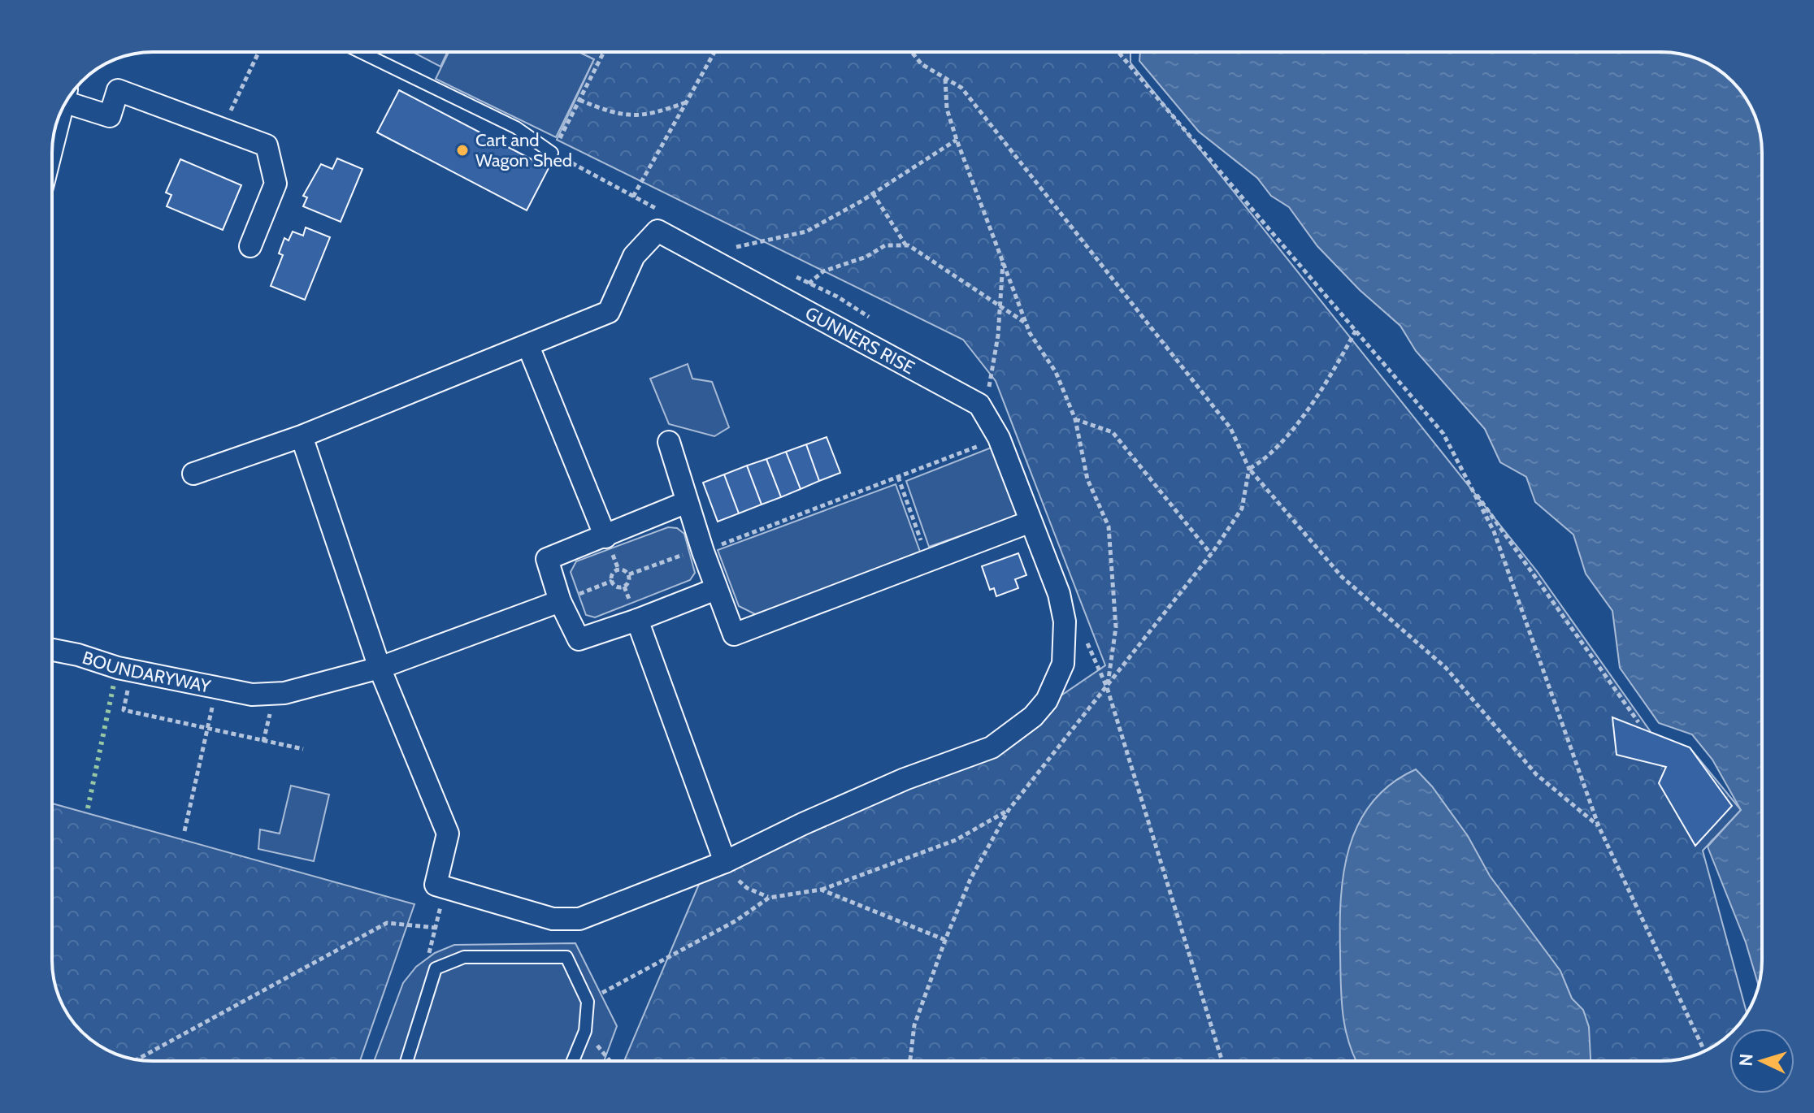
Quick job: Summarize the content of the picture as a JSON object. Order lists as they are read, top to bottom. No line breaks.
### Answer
{"streets":{"street":["GUNNERS RISE","BOUNDARYWAY"]},"places":["Cart and Wagon Shed"],"north":"left"}
